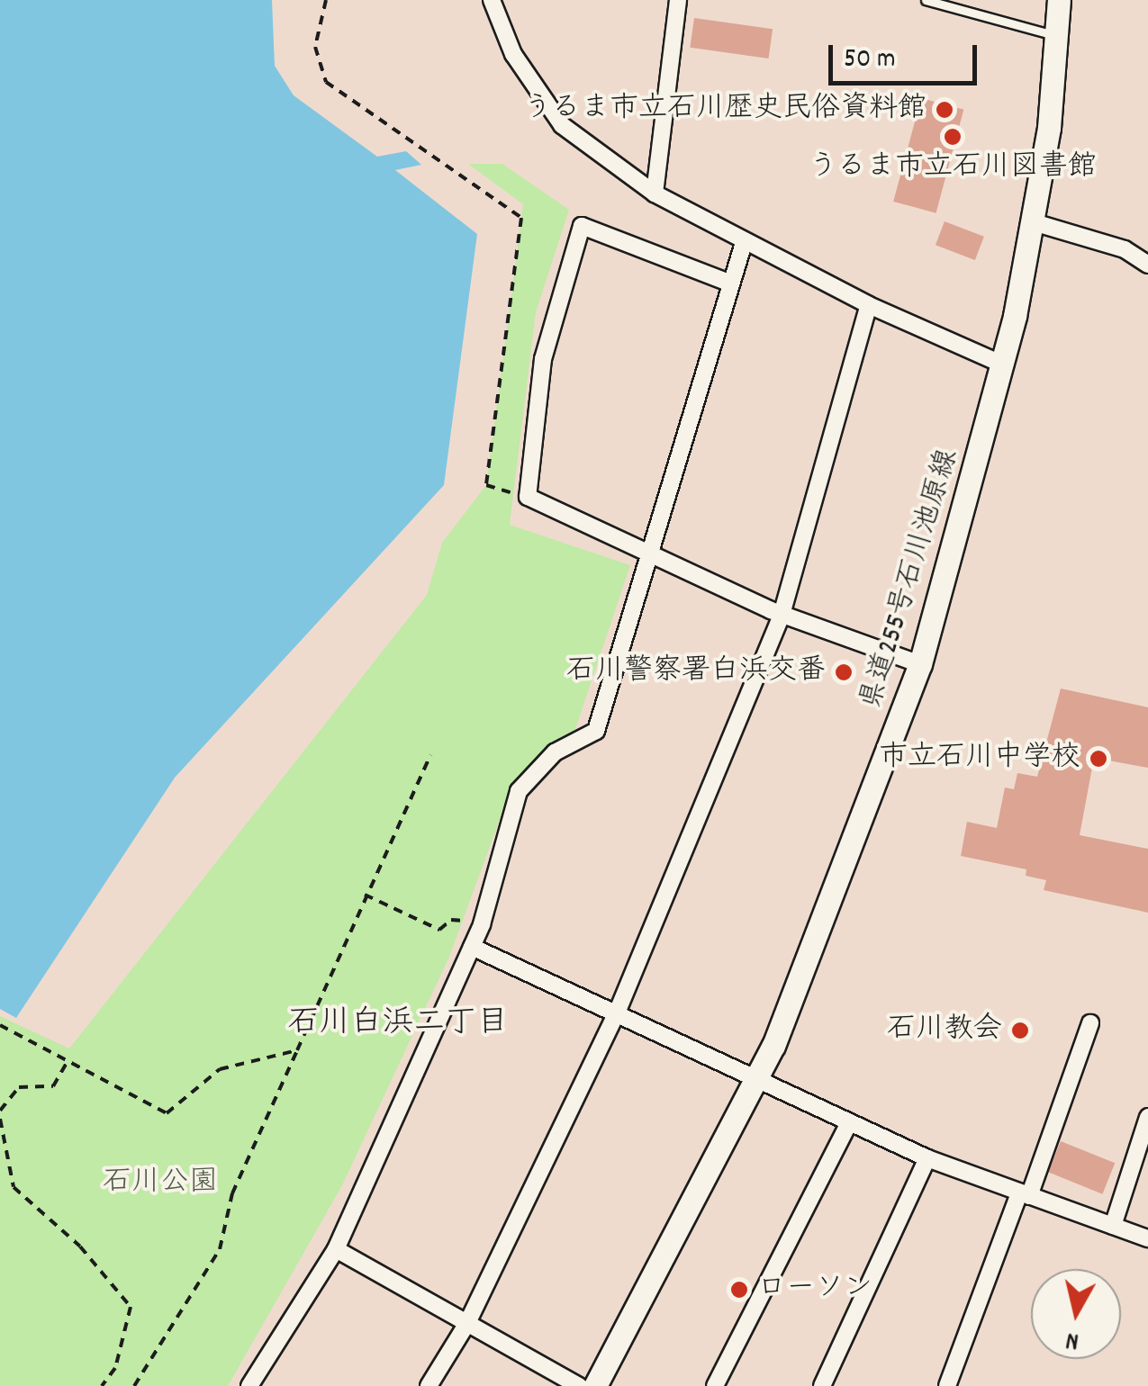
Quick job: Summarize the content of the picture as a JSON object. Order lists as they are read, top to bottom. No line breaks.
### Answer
{"streets":{"main road":["県道255号石川池原線"]},"districts":["石川白浜二丁目"],"parks":["石川公園"],"places":["うるま市立石川歴史民俗資料館","うるま市立石川図書館","石川警察署白浜交番","市立石川中学校","石川教会","ローソン"],"scale_bar":"50 m","north":"bottom"}
